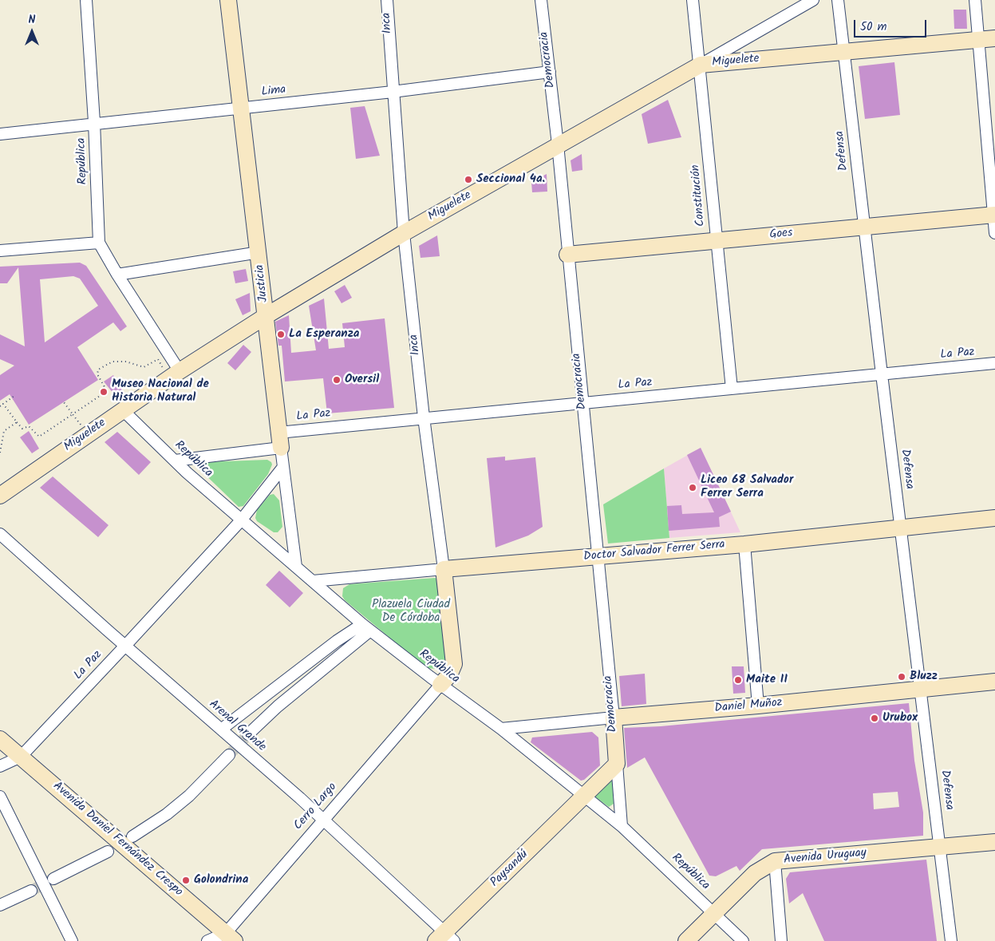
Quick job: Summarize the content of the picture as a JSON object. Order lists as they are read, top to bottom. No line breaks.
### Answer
{"streets":{"street":["Inca","Democracia","Miguelete","Lima","Defensa","República","Constitución","Goes","Justicia","La Paz","Doctor Salvador Ferrer Serra","Daniel Muñoz","Arenal Grande","Cerro Largo","Avenida Daniel Fernández Crespo","Avenida Uruguay","Paysandú"]},"crossings":[["Inca","Miguelete"],["Inca","Lima"],["Inca","República"],["Inca","La Paz"],["Inca","Doctor Salvador Ferrer Serra"],["Inca","Cerro Largo"],["Democracia","Miguelete"],["Democracia","Lima"],["Democracia","República"],["Democracia","Goes"],["Democracia","La Paz"],["Democracia","Doctor Salvador Ferrer Serra"],["Democracia","Daniel Muñoz"],["Miguelete","Defensa"],["Miguelete","República"],["Miguelete","Constitución"],["Miguelete","Justicia"],["Lima","República"],["Lima","Justicia"],["Defensa","Goes"],["Defensa","La Paz"],["Defensa","Doctor Salvador Ferrer Serra"],["Defensa","Daniel Muñoz"],["Defensa","Avenida Uruguay"],["República","Justicia"],["República","La Paz"],["República","Doctor Salvador Ferrer Serra"],["República","Daniel Muñoz"],["República","Cerro Largo"],["República","Avenida Uruguay"],["República","Paysandú"],["Constitución","Goes"],["Constitución","La Paz"],["Justicia","La Paz"],["La Paz","Arenal Grande"],["La Paz","Avenida Daniel Fernández Crespo"],["Arenal Grande","Cerro Largo"],["Arenal Grande","Paysandú"],["Cerro Largo","Avenida Daniel Fernández Crespo"]],"parks":["Plazuela Ciudad De Córdoba"],"places":["Seccional 4a.","La Esperanza","Oversil","Museo Nacional de Historia Natural","Liceo 68 Salvador Ferrer Serra","Bluzz","Maite II","Urubox","Golondrina"],"scale_bar":"50 m","north":"top"}
